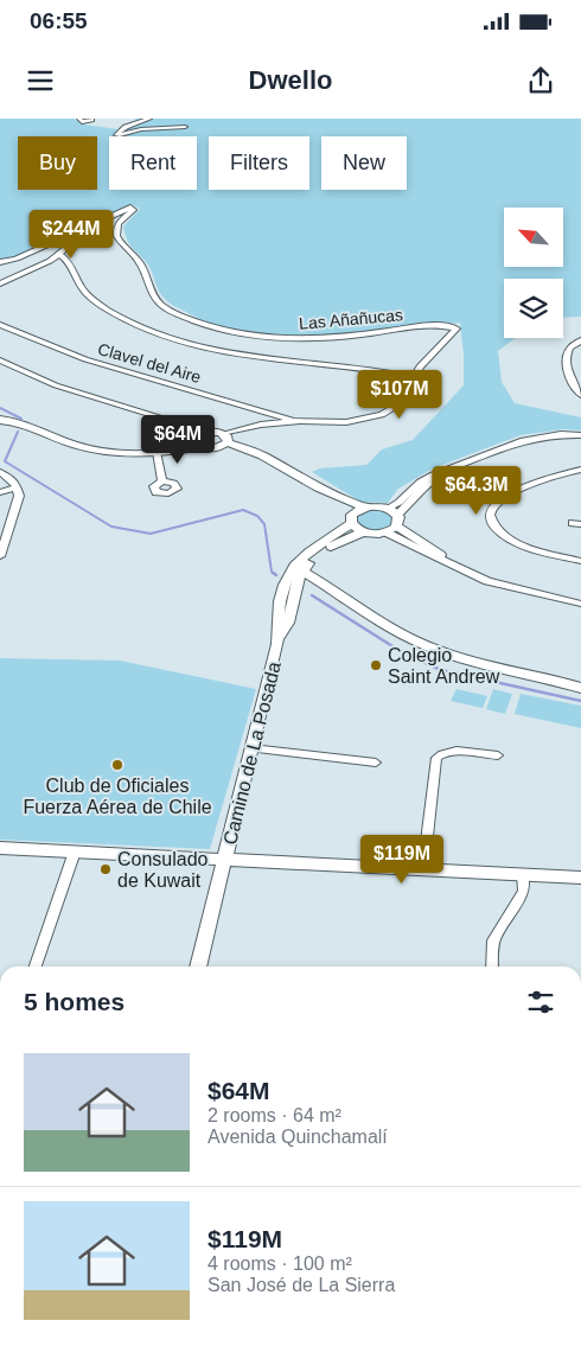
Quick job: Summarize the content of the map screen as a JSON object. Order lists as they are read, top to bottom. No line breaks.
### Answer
{"streets":{"street":["Las Añañucas","Clavel del Aire","Camino de La Posada"]},"places":["Colegio Saint Andrew","Club de Oficiales Fuerza Aérea de Chile","Consulado de Kuwait"],"north":"top left","page":{"status":"06:55","header":"Dwello","chip":["Buy","Rent","Filters","New"],"price":["$244M","$107M","$64M","$64.3M","$119M"],"heading":"5 homes","list":[{"name":"$64M","note":"2 rooms · 64 m² · Avenida Quinchamalí"},{"name":"$119M","note":"4 rooms · 100 m² · San José de La Sierra"}]}}
